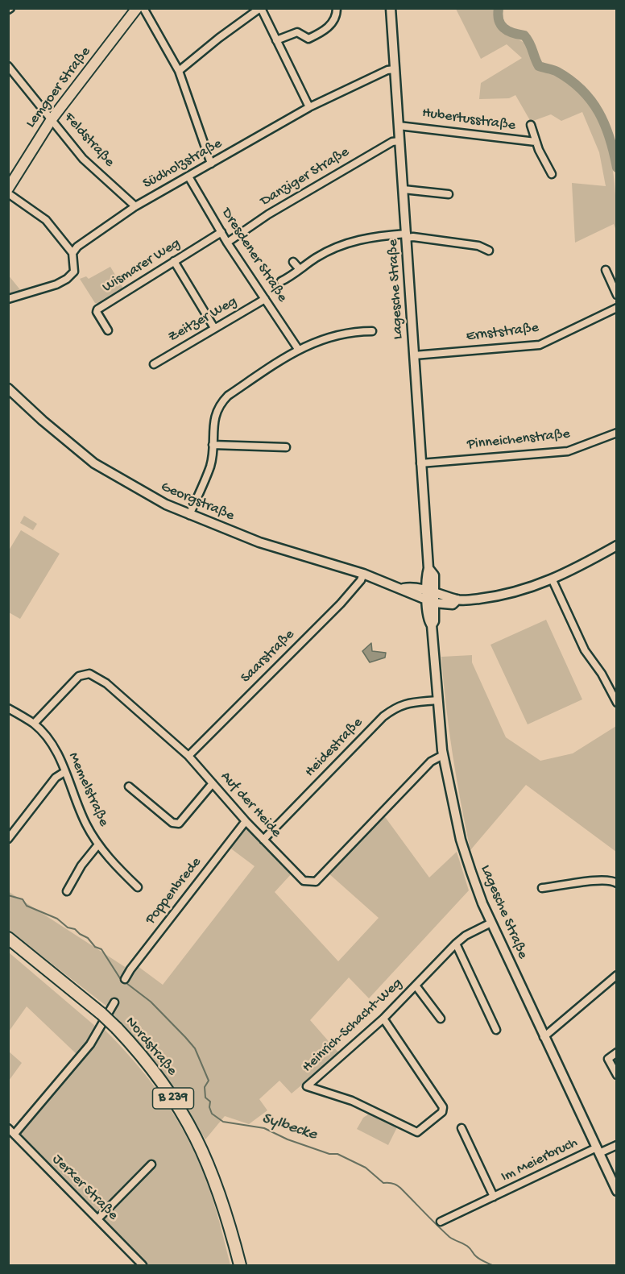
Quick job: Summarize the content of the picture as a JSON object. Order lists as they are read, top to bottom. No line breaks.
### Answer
{"streets":{"main road":["Lemgoer Straße","Nordstraße","B 239"],"street":["Hubertusstraße","Feldstraße","Südholzstraße","Danziger Straße","Dresdener Straße","Wismarer Weg","Lagesche Straße","Zeitzer Weg","Ernststraße","Pinneichenstraße","Georgstraße","Saarstraße","Heidestraße","Memelstraße","Auf der Heide","Poppenbrede","Heinrich-Schacht-Weg","Im Meierbruch","Jerxer Straße"]},"crossings":[["Lemgoer Straße","Feldstraße"],["Hubertusstraße","Lagesche Straße"],["Feldstraße","Südholzstraße"],["Südholzstraße","Dresdener Straße"],["Südholzstraße","Lagesche Straße"],["Danziger Straße","Dresdener Straße"],["Danziger Straße","Lagesche Straße"],["Dresdener Straße","Wismarer Weg"],["Dresdener Straße","Zeitzer Weg"],["Lagesche Straße","Ernststraße"],["Lagesche Straße","Pinneichenstraße"],["Lagesche Straße","Georgstraße"],["Lagesche Straße","Heidestraße"],["Lagesche Straße","Auf der Heide"],["Lagesche Straße","Heinrich-Schacht-Weg"],["Lagesche Straße","Im Meierbruch"],["Georgstraße","Saarstraße"],["Saarstraße","Auf der Heide"],["Heidestraße","Auf der Heide"],["Memelstraße","Auf der Heide"],["Auf der Heide","Poppenbrede"]],"water":["Sylbecke"]}
